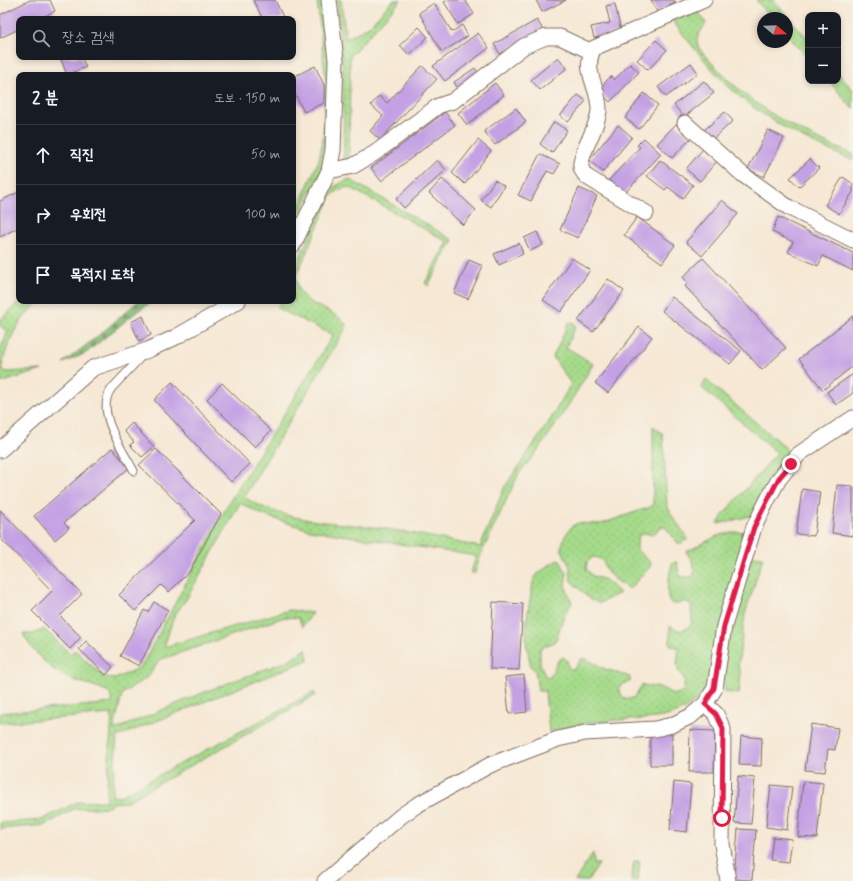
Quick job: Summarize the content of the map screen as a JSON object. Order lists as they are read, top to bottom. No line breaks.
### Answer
{"north":"right","page":{"map_buttons":["+","−"],"search":"장소 검색","heading":["2 분","도보 · 150 m"],"list":[["직진","50 m"],["우회전","100 m"],"목적지 도착"]}}
